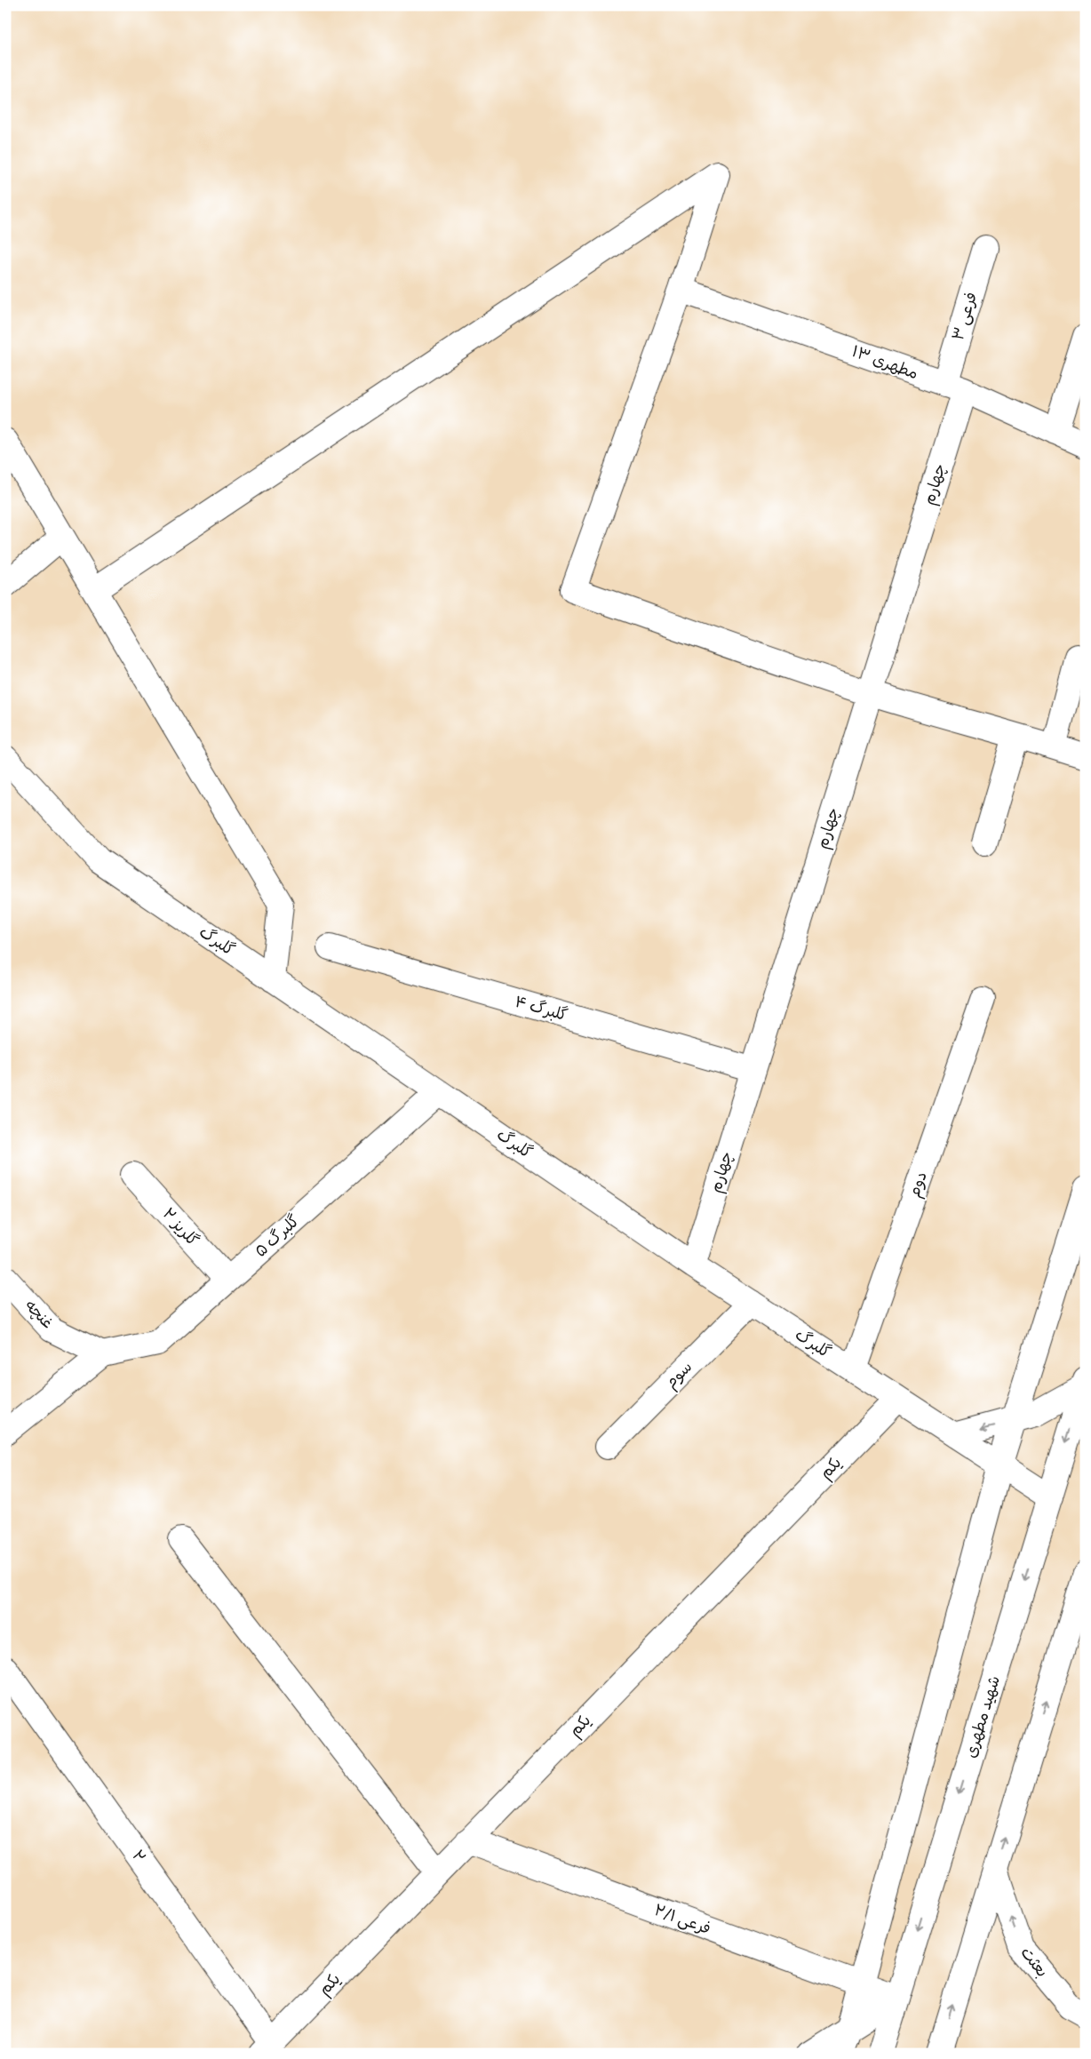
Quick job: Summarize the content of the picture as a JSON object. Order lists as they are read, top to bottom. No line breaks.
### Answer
{"streets":{"street":["فرعی ۳","مطهری ۱۳","چهارم","گلبرگ","گلبرگ ۴","دوم","گلریز ۲","گلبرگ ۵","غنچه","سوم","یکم","شهید مطهری","۲","فرعی ۲/۱","بعثت"]},"crossings":[["فرعی ۳","مطهری ۱۳"],["فرعی ۳","چهارم"],["مطهری ۱۳","چهارم"],["چهارم","گلبرگ"],["چهارم","گلبرگ ۴"],["گلبرگ","دوم"],["گلبرگ","گلبرگ ۵"],["گلبرگ","سوم"],["گلبرگ","یکم"],["گلبرگ","شهید مطهری"],["گلریز ۲","گلبرگ ۵"],["گلبرگ ۵","غنچه"],["یکم","۲"],["یکم","فرعی ۲/۱"],["شهید مطهری","فرعی ۲/۱"]],"one_way":["بعثت"]}
